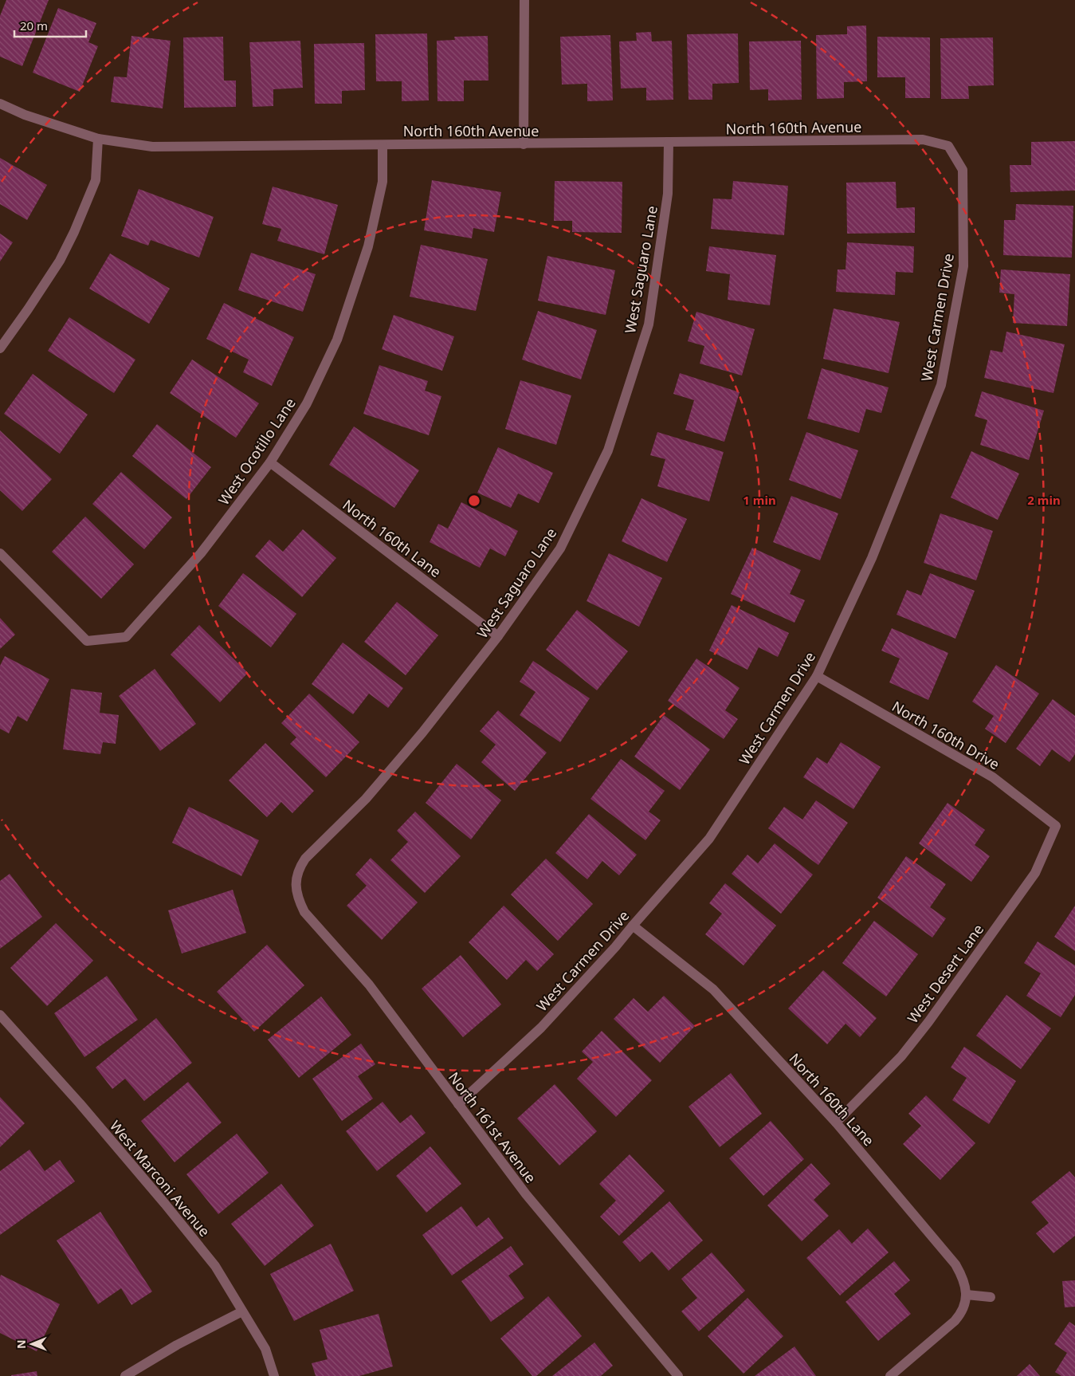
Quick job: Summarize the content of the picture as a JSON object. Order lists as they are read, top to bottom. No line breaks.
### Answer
{"streets":{"street":["North 160th Avenue","West Saguaro Lane","West Carmen Drive","West Ocotillo Lane","North 160th Lane","North 160th Drive","West Desert Lane","North 161st Avenue","West Marconi Avenue"]},"crossings":[["North 160th Avenue","West Saguaro Lane"],["North 160th Avenue","West Carmen Drive"],["North 160th Avenue","West Ocotillo Lane"],["West Saguaro Lane","North 160th Lane"],["West Saguaro Lane","North 161st Avenue"],["West Carmen Drive","North 160th Lane"],["West Carmen Drive","North 160th Drive"],["West Carmen Drive","North 161st Avenue"],["West Ocotillo Lane","North 160th Lane"],["North 160th Lane","West Desert Lane"],["North 160th Drive","West Desert Lane"]],"scale_bar":"20 m","north":"left","rings":["1 min","2 min"]}
